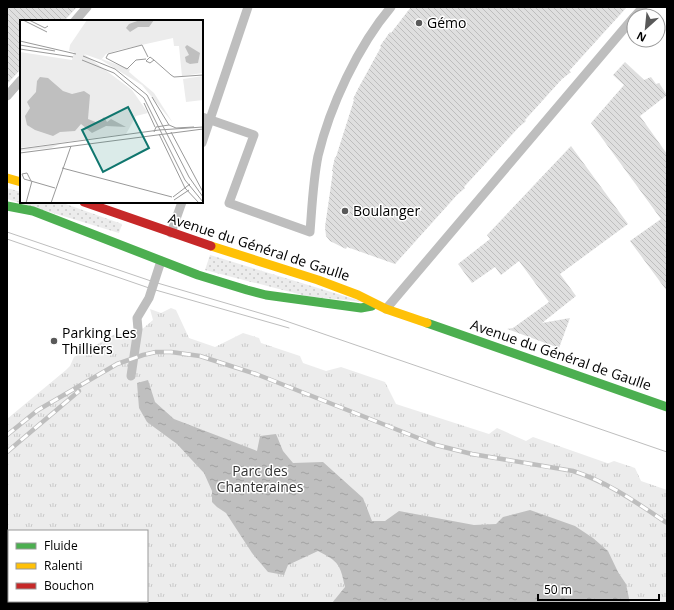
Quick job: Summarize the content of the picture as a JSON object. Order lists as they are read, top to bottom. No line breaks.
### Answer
{"streets":{"main road":["Avenue du Général de Gaulle"]},"parks":["Parc des Chanteraines"],"places":["Gémo","Boulanger","Parking Les Thilliers"],"legend":["Fluide","Ralenti","Bouchon"],"scale_bar":"50 m","north":"bottom left"}
